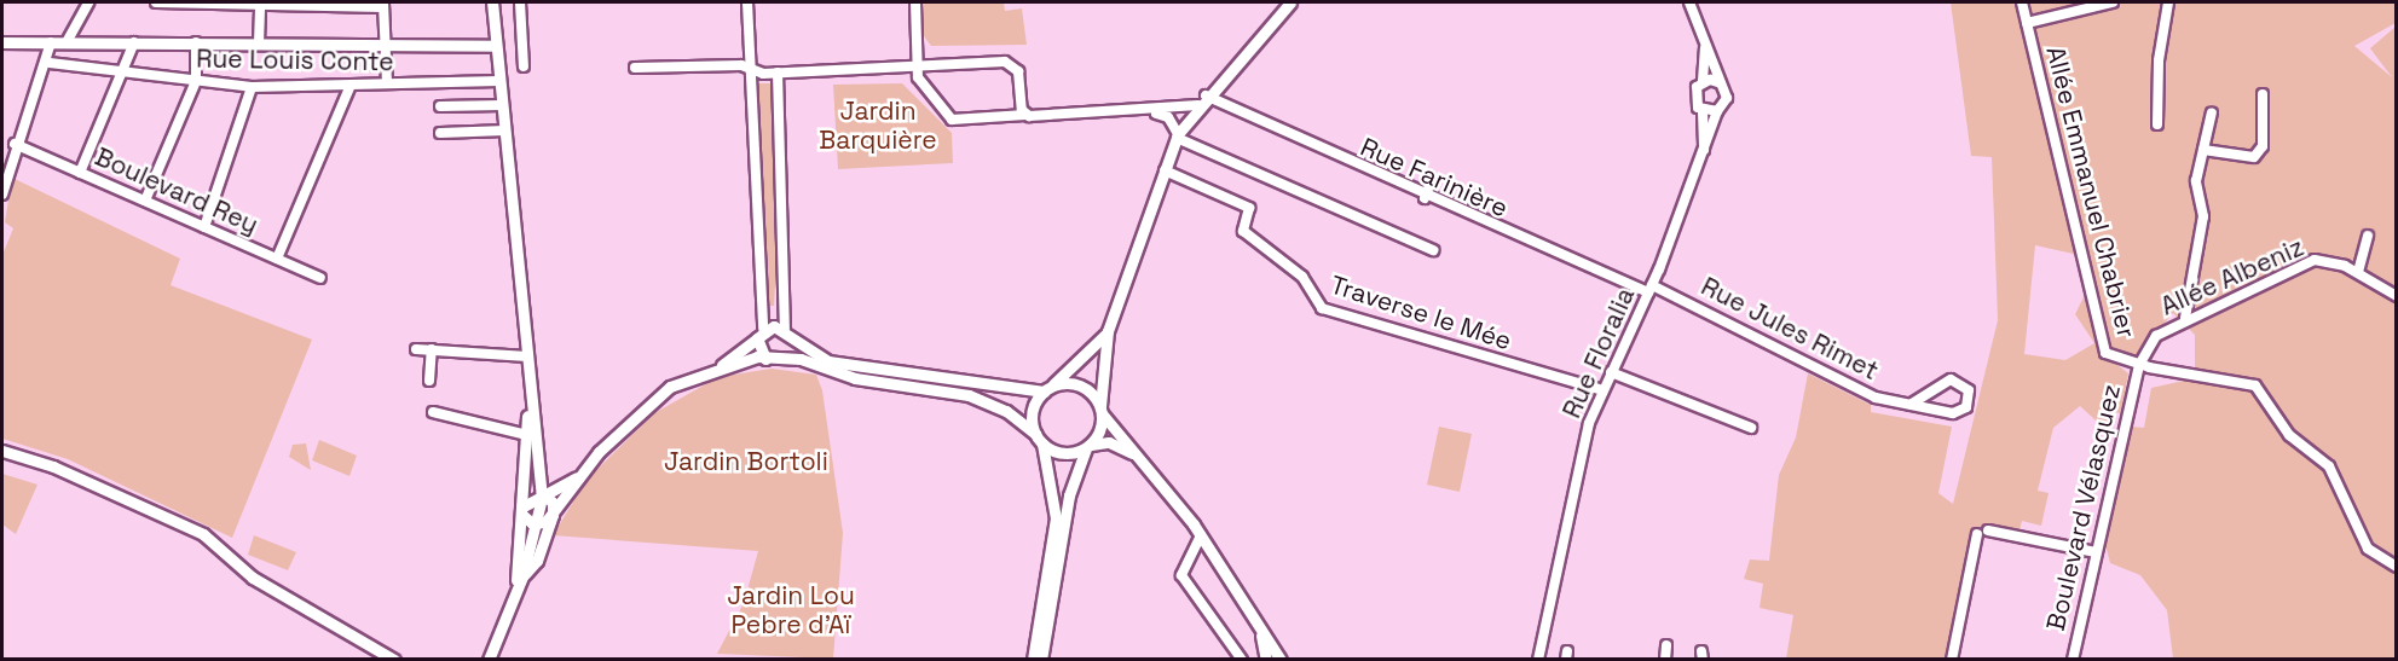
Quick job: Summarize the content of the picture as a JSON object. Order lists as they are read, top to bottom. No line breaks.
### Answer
{"streets":{"street":["Rue Louis Conte","Rue Farinière","Boulevard Rey","Allée Emmanuel Chabrier","Allée Albeniz","Traverse le Mée","Rue Jules Rimet","Rue Floralia","Boulevard Vélasquez"]},"crossings":[["Rue Farinière","Rue Jules Rimet"],["Rue Farinière","Rue Floralia"],["Allée Emmanuel Chabrier","Allée Albeniz"],["Allée Emmanuel Chabrier","Boulevard Vélasquez"],["Allée Albeniz","Boulevard Vélasquez"],["Traverse le Mée","Rue Floralia"],["Rue Jules Rimet","Rue Floralia"]],"parks":["Jardin Barquière","Jardin Bortoli","Jardin Lou Pebre d'Aï"]}
